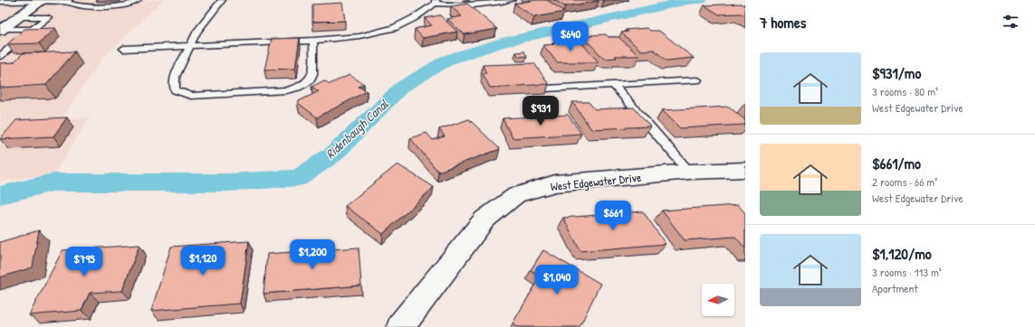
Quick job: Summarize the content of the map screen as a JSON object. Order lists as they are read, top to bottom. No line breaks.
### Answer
{"streets":{"street":["West Edgewater Drive"]},"water":["Ridenbaugh Canal"],"north":"left","page":{"heading":"7 homes","price":["$640","$931","$661","$1,200","$1,120","$795","$1,040"],"list":[{"name":"$931/mo","note":"3 rooms · 80 m² · West Edgewater Drive"},{"name":"$661/mo","note":"2 rooms · 66 m² · West Edgewater Drive"},{"name":"$1,120/mo","note":"3 rooms · 113 m² · Apartment"}]}}
